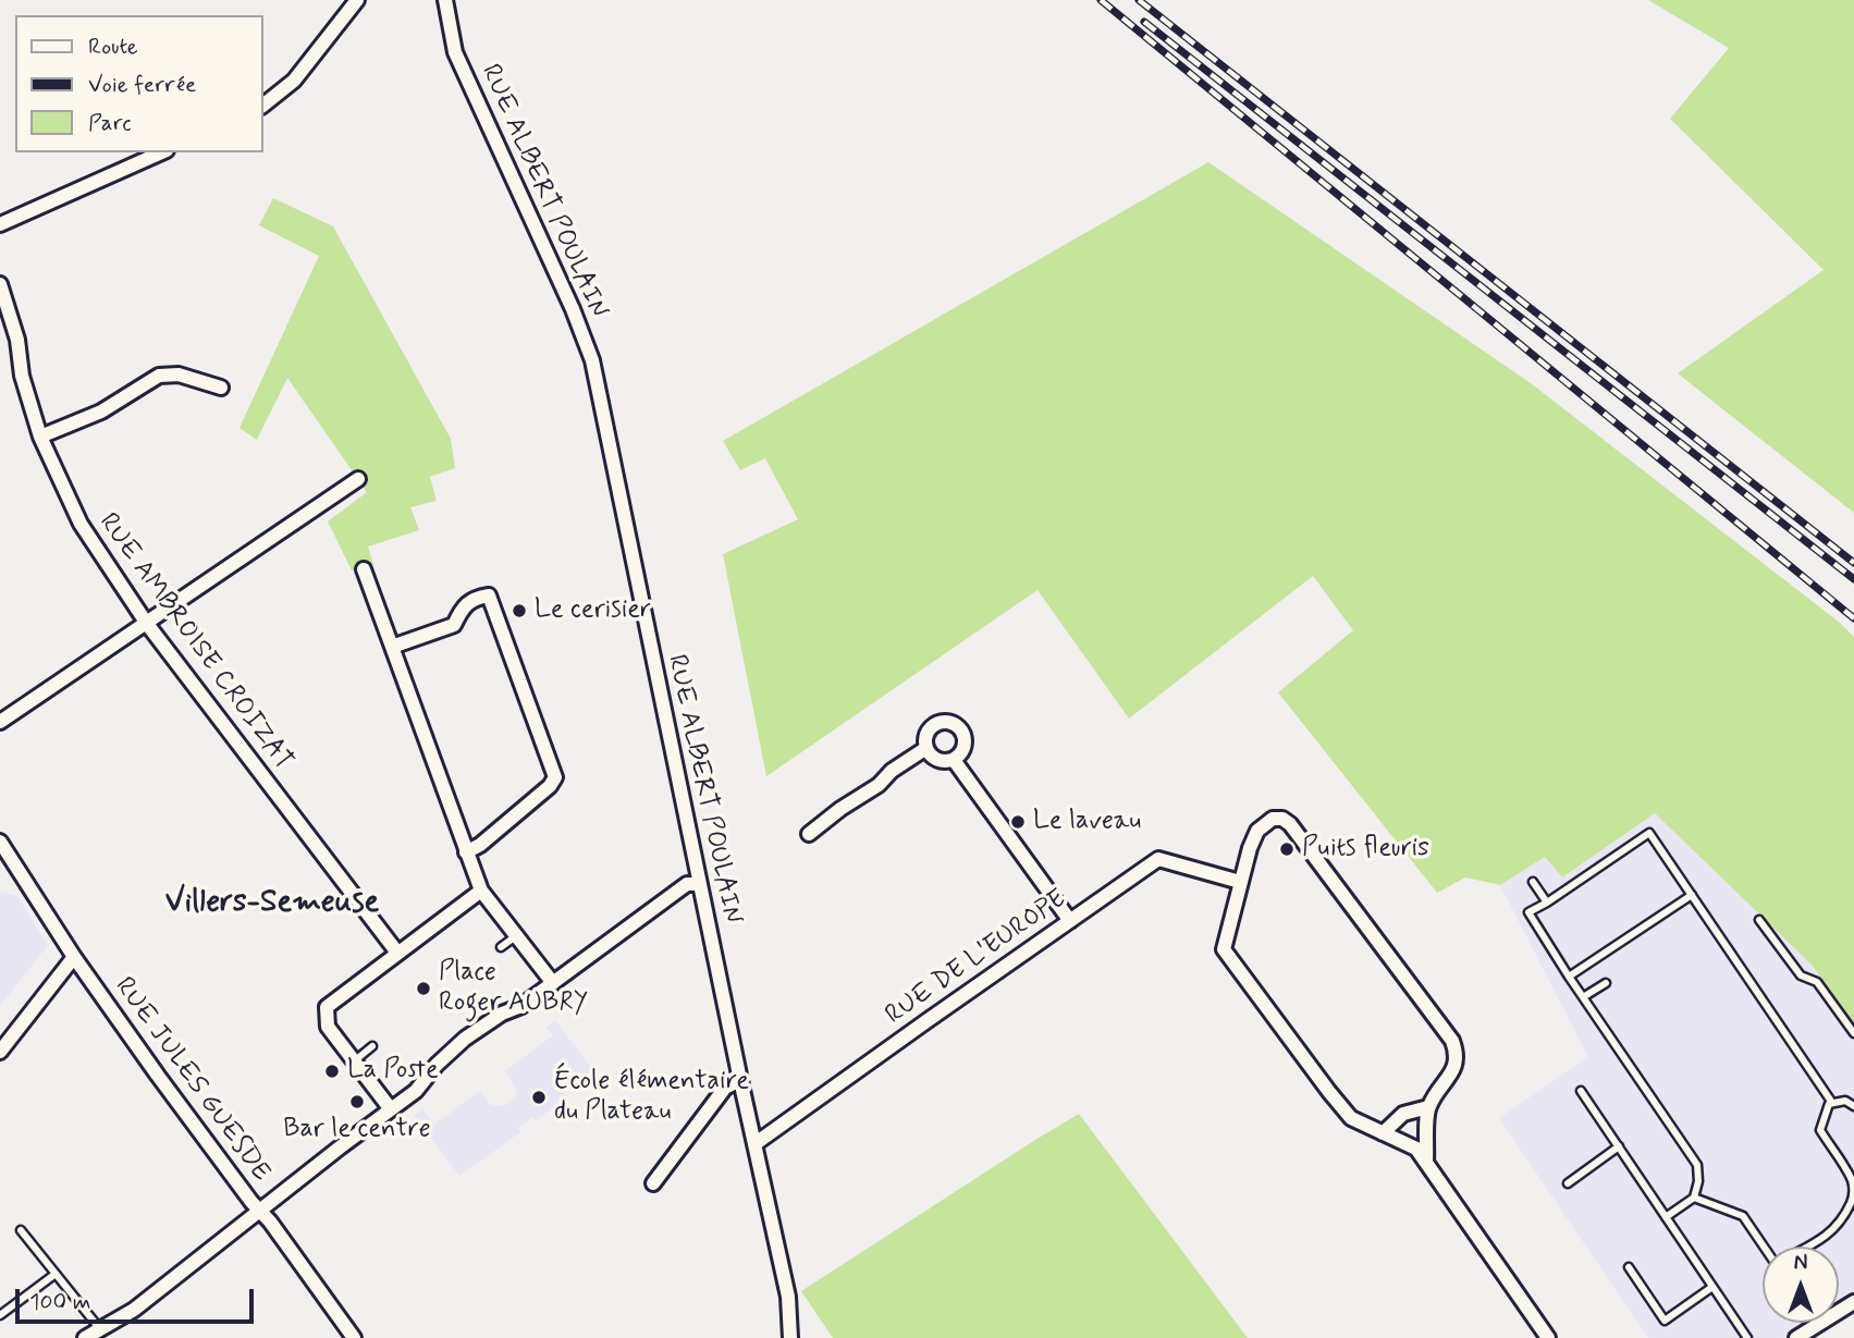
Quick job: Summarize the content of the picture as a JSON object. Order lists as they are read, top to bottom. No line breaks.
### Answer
{"streets":{"street":["RUE ALBERT POULAIN","RUE AMBROISE CROIZAT","RUE DE L'EUROPE","RUE JULES GUESDE"]},"crossings":[["RUE ALBERT POULAIN","RUE DE L'EUROPE"]],"districts":["Villers-Semeuse"],"places":["Le cerisier","Le laveau","Puits fleuris","Place Roger AUBRY","La Poste","École élémentaire du Plateau","Bar le centre"],"legend":["Route","Voie ferrée","Parc"],"scale_bar":"100 m","north":"top"}
